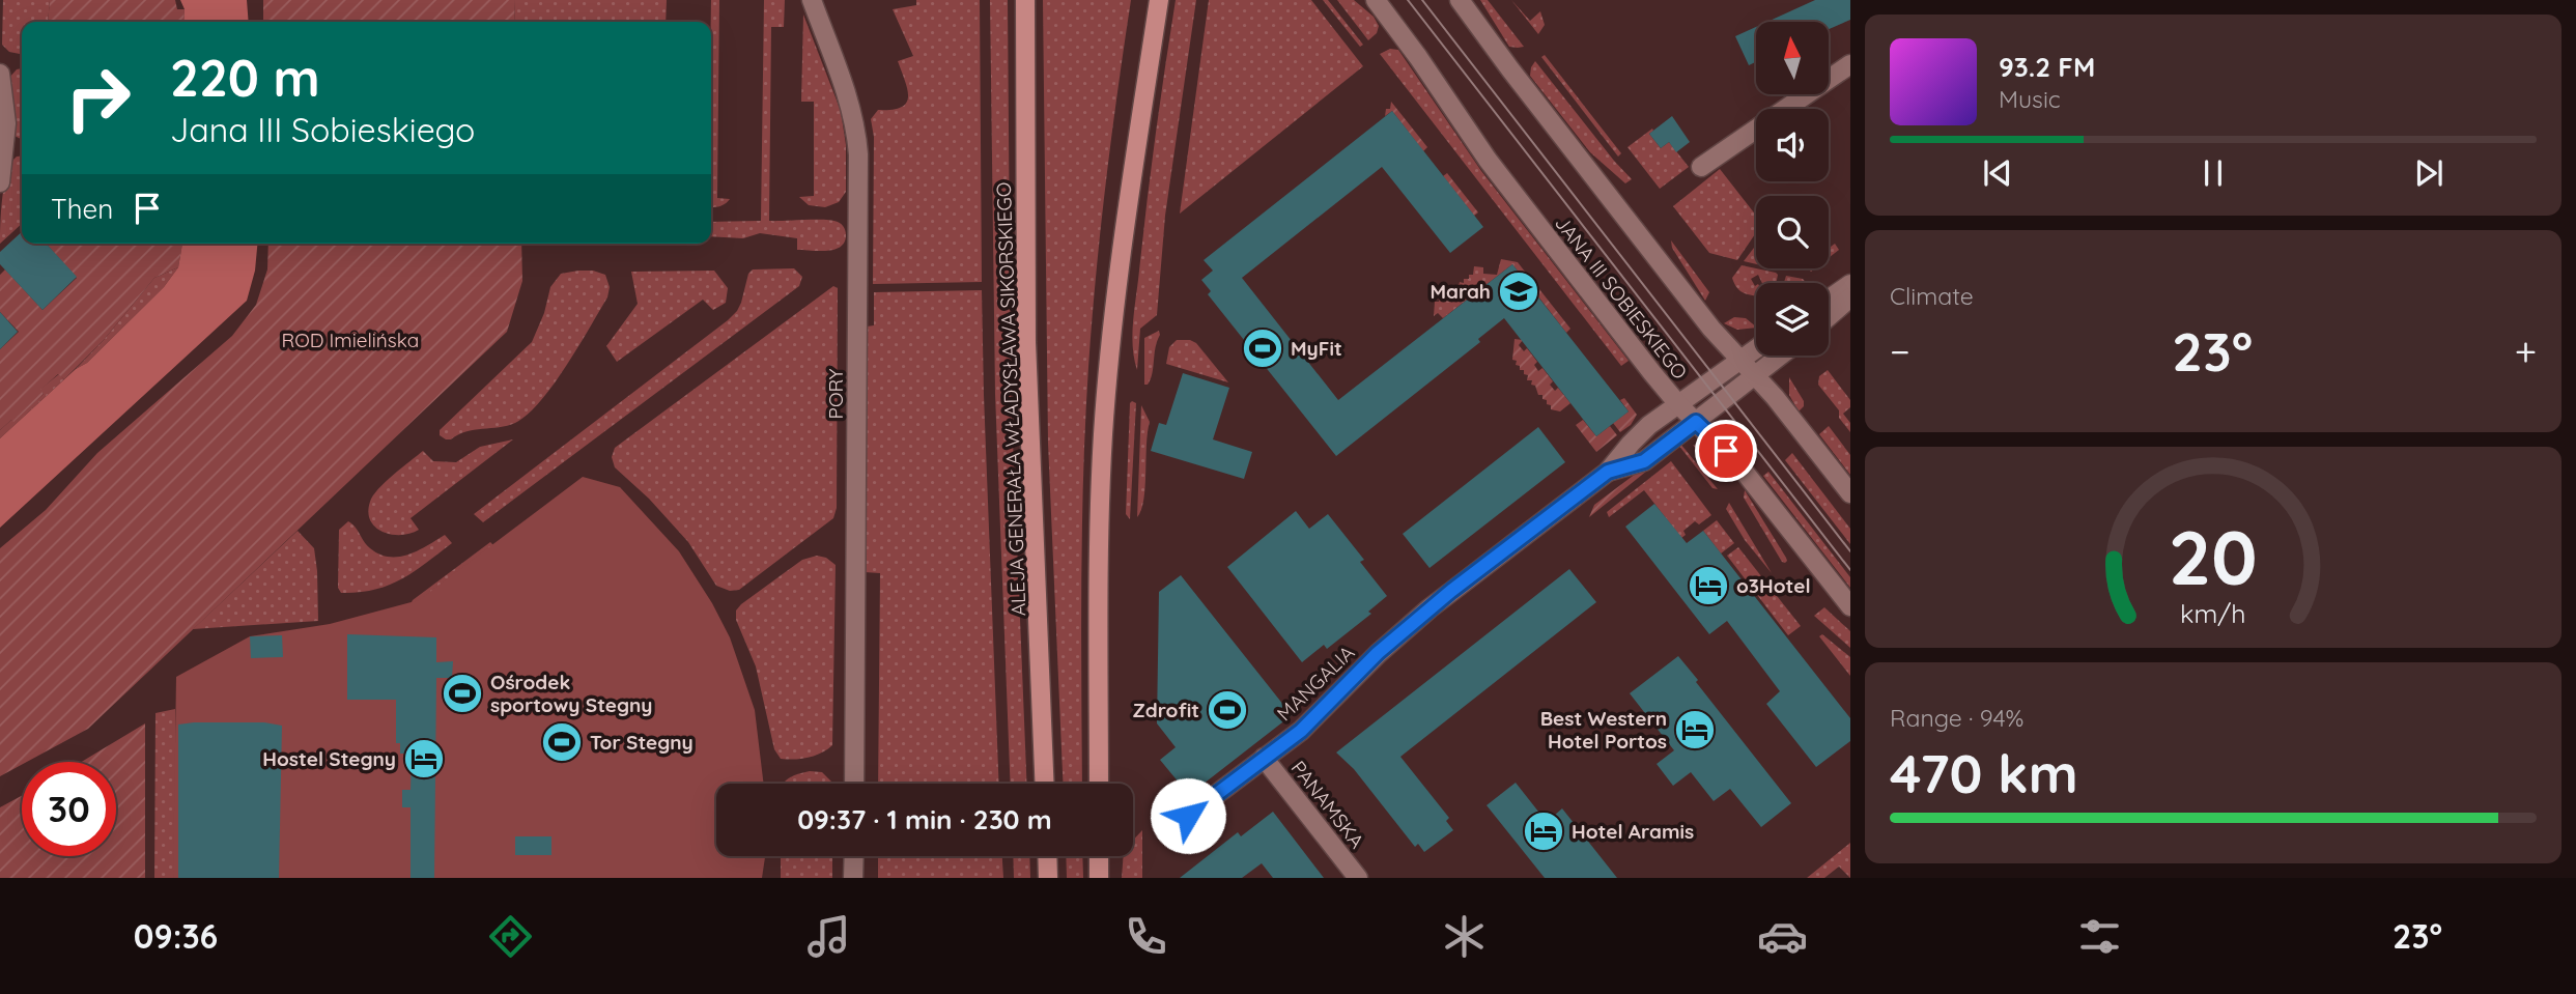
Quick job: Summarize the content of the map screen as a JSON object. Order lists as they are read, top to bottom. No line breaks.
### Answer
{"streets":{"main road":["ALEJA GENERAŁA WŁADYSŁAWA SIKORSKIEGO"],"street":["JANA III SOBIESKIEGO","PORY","MANGALIA","PANAMSKA"]},"crossings":[["JANA III SOBIESKIEGO","MANGALIA"],["MANGALIA","PANAMSKA"]],"parks":["ROD Imielińska"],"places":{"school or university":["Marah"],"sports":["MyFit","Ośrodek sportowy Stegny","Zdrofit","Tor Stegny"],"hotel":["o3Hotel","Best Western Hotel Portos","Hostel Stegny","Hotel Aramis"]},"north":"top","page":{"turn":["220 m","Jana III Sobieskiego"],"song":["93.2 FM","Music"],"then":"Then","tile":["Climate",["Range · 94%","470 km"]],"heat":["−","23°","+"],"limit":"30","trip":"09:37 · 1 min · 230 m","tabs":["09:36","23°"],"gauge":["20","km/h"]}}
